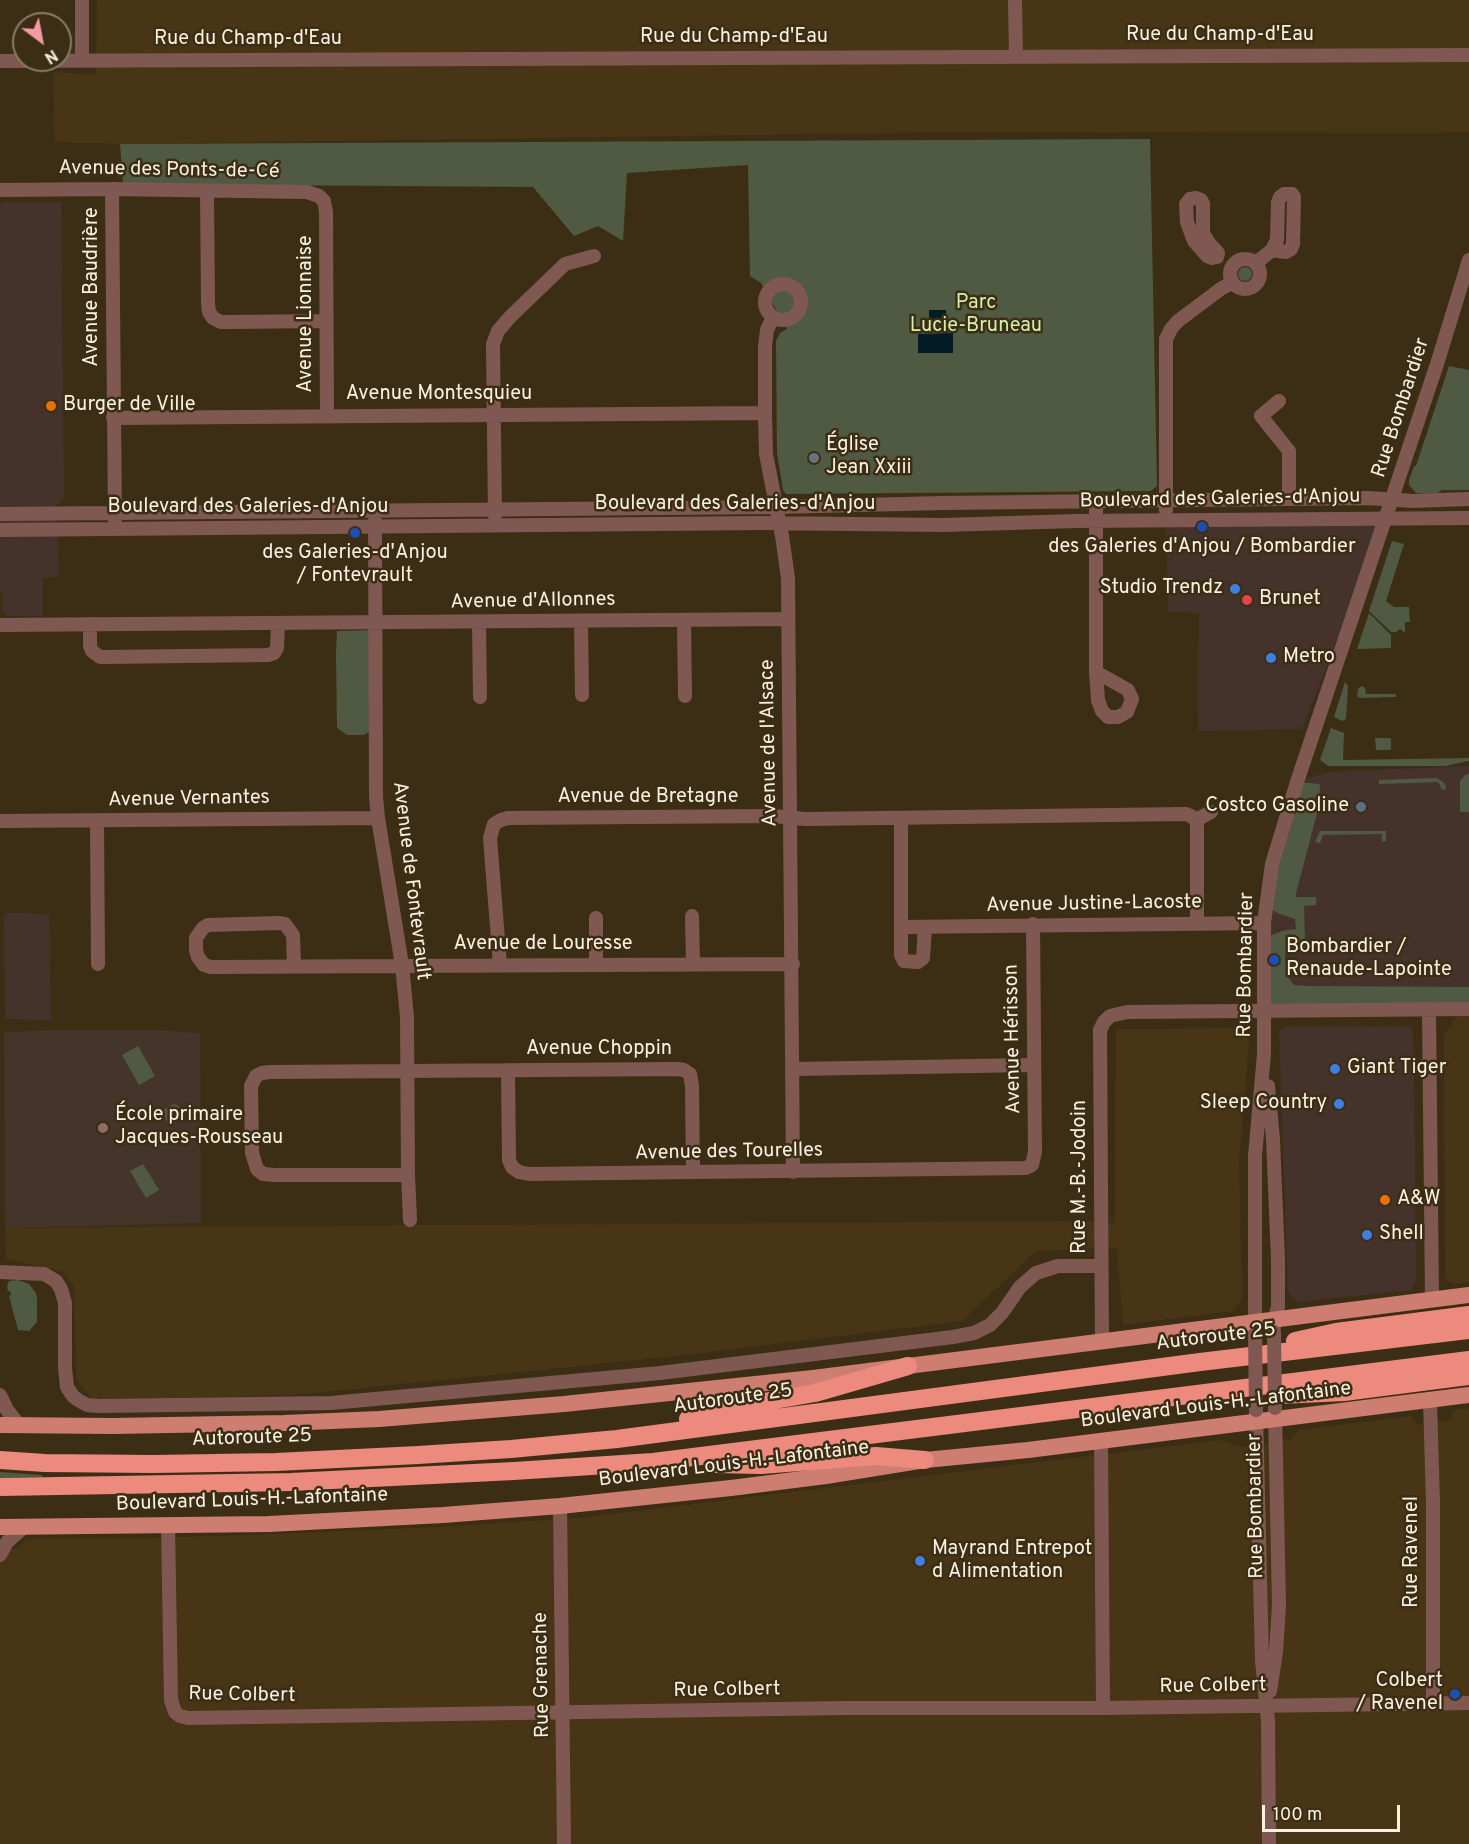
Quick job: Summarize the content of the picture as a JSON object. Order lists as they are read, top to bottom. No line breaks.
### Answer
{"streets":{"highway":["Autoroute 25"],"main road":["Boulevard Louis-H.-Lafontaine"],"street":["Rue du Champ-d'Eau","Avenue des Ponts-de-Cé","Avenue Baudrière","Avenue Lionnaise","Avenue Montesquieu","Rue Bombardier","Boulevard des Galeries-d'Anjou","Avenue d'Allonnes","Avenue de l'Alsace","Avenue de Bretagne","Avenue Vernantes","Avenue de Fontevrault","Avenue Justine-Lacoste","Avenue de Louresse","Avenue Hérisson","Avenue Choppin","Avenue des Tourelles","Rue M.-B.-Jodoin","Rue Ravenel","Rue Grenache","Rue Colbert"]},"crossings":[["Avenue des Ponts-de-Cé","Avenue Baudrière"],["Avenue des Ponts-de-Cé","Avenue Lionnaise"],["Avenue Baudrière","Avenue Montesquieu"],["Avenue Baudrière","Boulevard des Galeries-d'Anjou"],["Avenue Lionnaise","Avenue Montesquieu"],["Avenue Montesquieu","Avenue de l'Alsace"],["Rue Bombardier","Boulevard des Galeries-d'Anjou"],["Rue Bombardier","Avenue Justine-Lacoste"],["Rue Bombardier","Rue M.-B.-Jodoin"],["Rue Bombardier","Boulevard Louis-H.-Lafontaine"],["Rue Bombardier","Rue Colbert"],["Boulevard des Galeries-d'Anjou","Avenue de l'Alsace"],["Boulevard des Galeries-d'Anjou","Avenue de Fontevrault"],["Avenue d'Allonnes","Avenue de l'Alsace"],["Avenue d'Allonnes","Avenue de Fontevrault"],["Avenue de l'Alsace","Avenue de Bretagne"],["Avenue de l'Alsace","Avenue de Louresse"],["Avenue de l'Alsace","Avenue des Tourelles"],["Avenue de Bretagne","Avenue de Louresse"],["Avenue Vernantes","Avenue de Fontevrault"],["Avenue de Fontevrault","Avenue de Louresse"],["Avenue de Fontevrault","Avenue Choppin"],["Avenue Justine-Lacoste","Avenue Hérisson"],["Avenue Hérisson","Avenue des Tourelles"],["Avenue Choppin","Avenue des Tourelles"],["Boulevard Louis-H.-Lafontaine","Rue Ravenel"],["Boulevard Louis-H.-Lafontaine","Rue Grenache"],["Boulevard Louis-H.-Lafontaine","Rue Colbert"],["Rue Ravenel","Rue Colbert"],["Rue Grenache","Rue Colbert"]],"parks":["Parc Lucie-Bruneau"],"places":["Burger de Ville","Église Jean Xxiii","des Galeries d'Anjou / Bombardier","des Galeries-d'Anjou / Fontevrault","Studio Trendz","Brunet","Metro","Costco Gasoline","Bombardier / Renaude-Lapointe","Giant Tiger","Sleep Country","École primaire Jacques-Rousseau","A&W","Shell","Mayrand Entrepot d Alimentation","Colbert / Ravenel"],"scale_bar":"100 m","north":"bottom right"}
